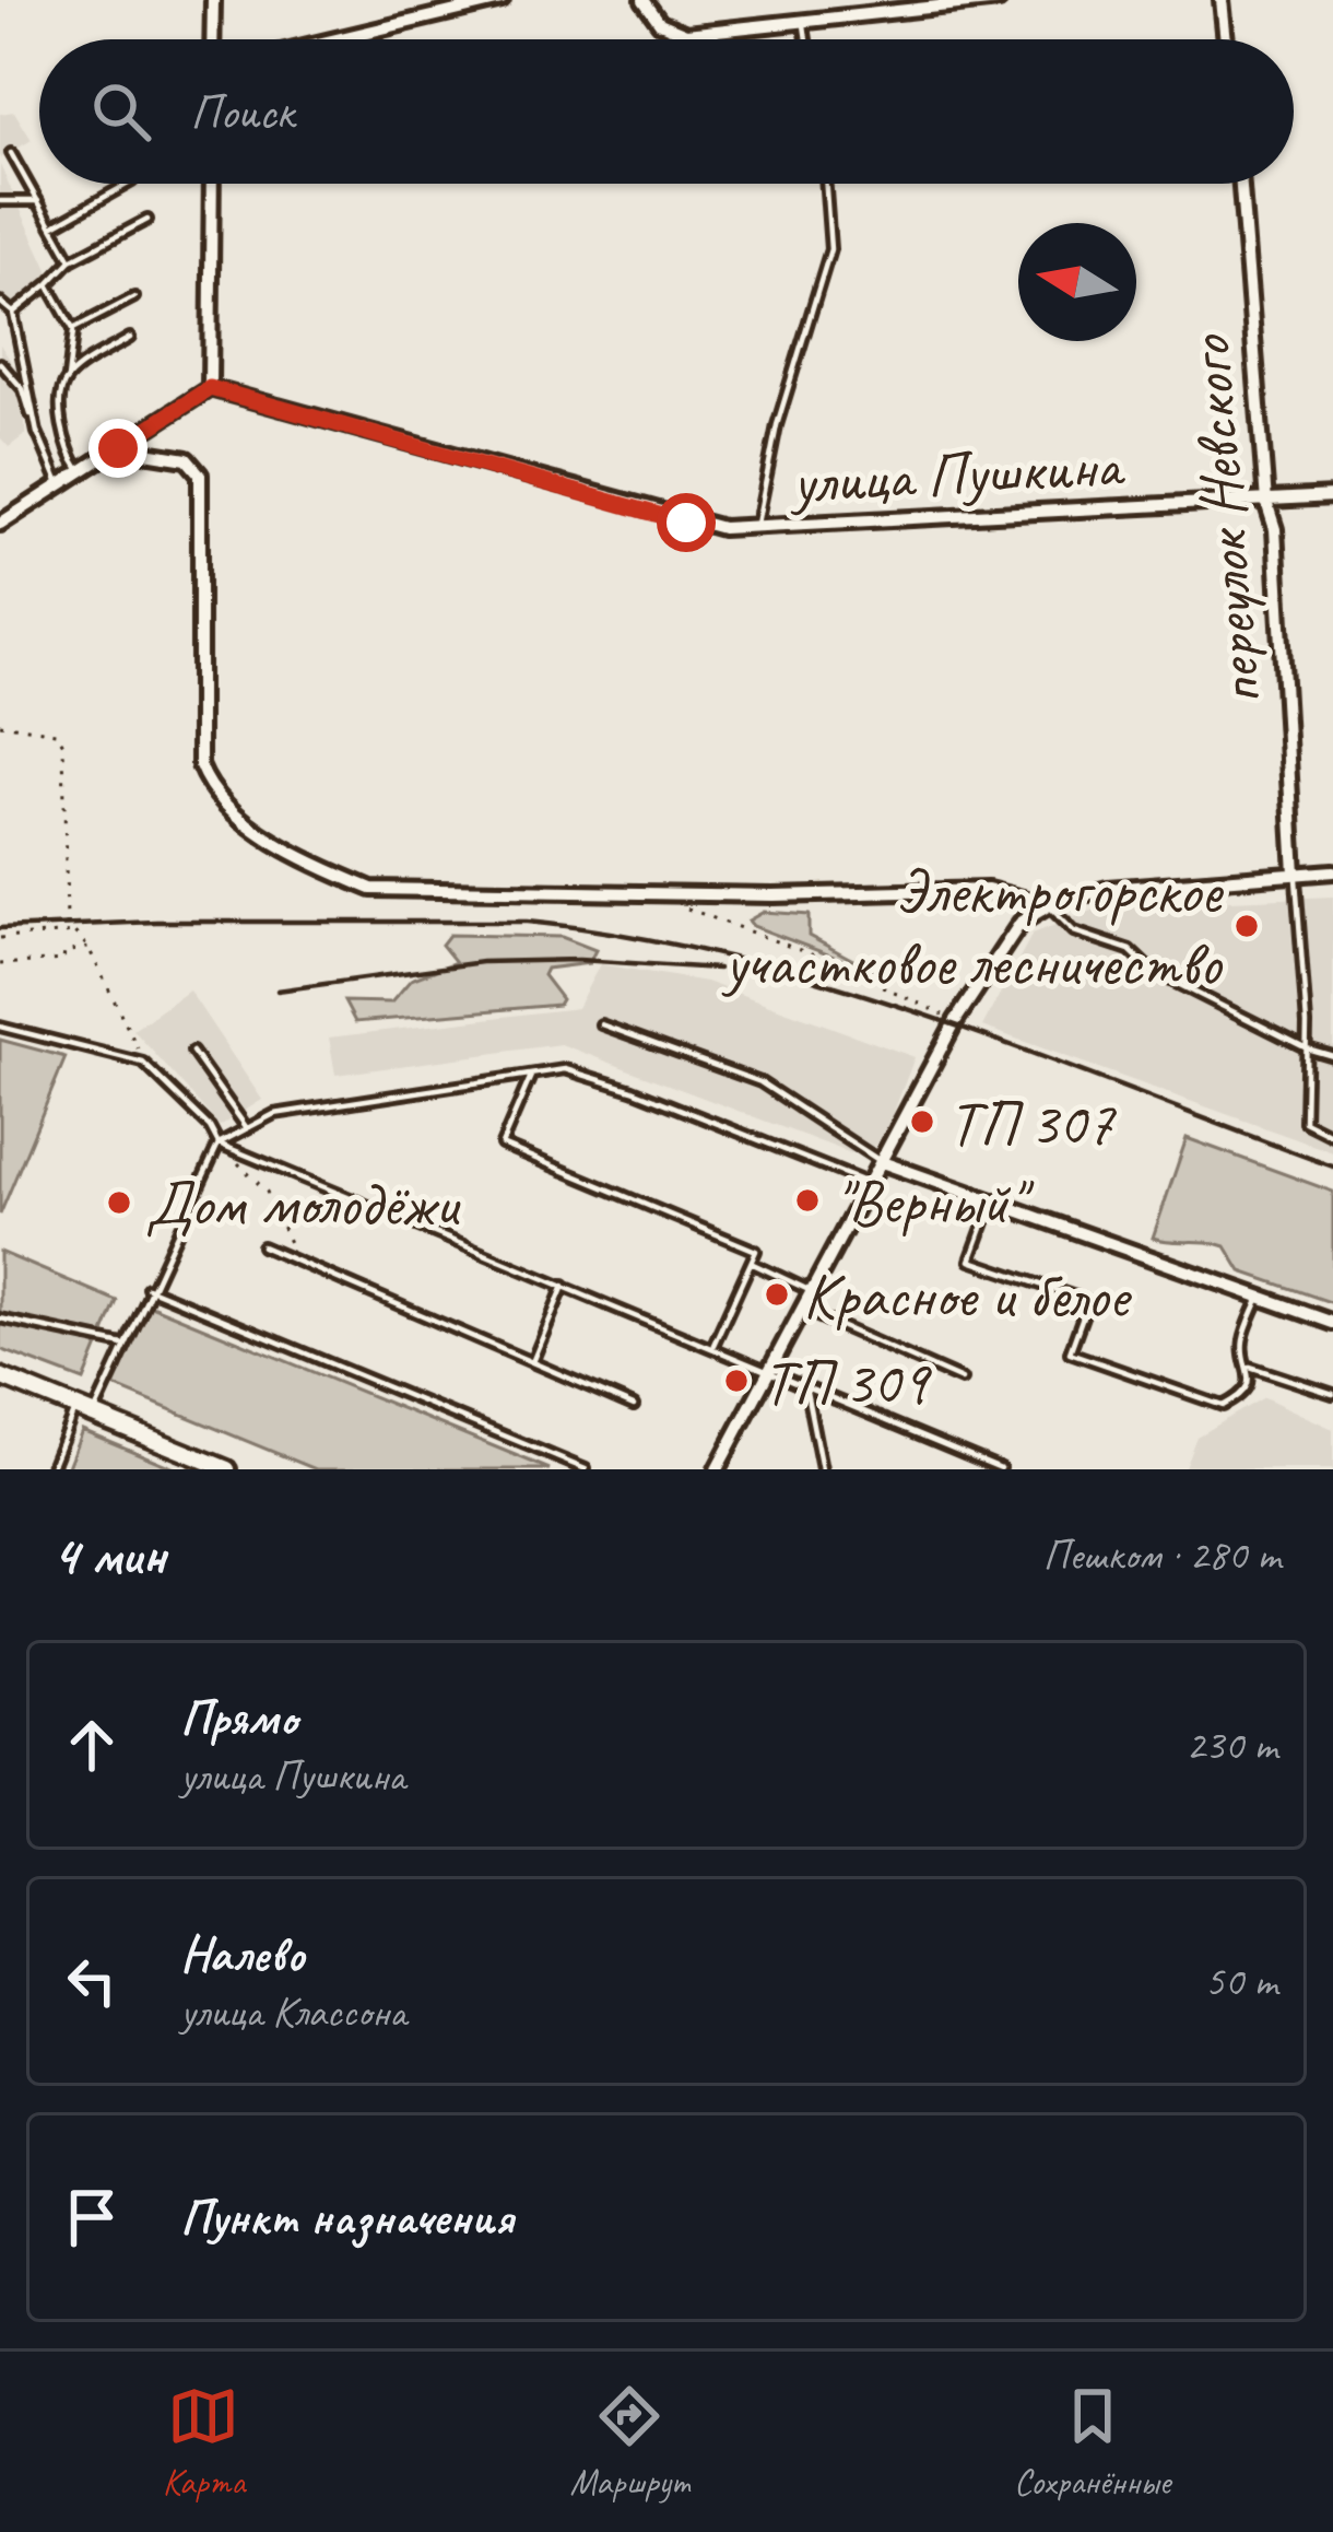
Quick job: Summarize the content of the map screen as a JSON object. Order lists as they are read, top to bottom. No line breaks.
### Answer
{"streets":{"street":["улица Пушкина","переулок Невского"]},"crossings":[["улица Пушкина","переулок Невского"]],"places":["Электрогорское участковое лесничество","ТП 307","\"Верный\"","Дом молодёжи","Красное и белое","ТП 309"],"north":"left","page":{"search":"Поиск","heading":["4 мин","Пешком · 280 m"],"list":[["Прямо","улица Пушкина","230 m"],["Налево","улица Классона","50 m"],"Пункт назначения"],"nav":["Карта","Маршрут","Сохранённые"]}}
